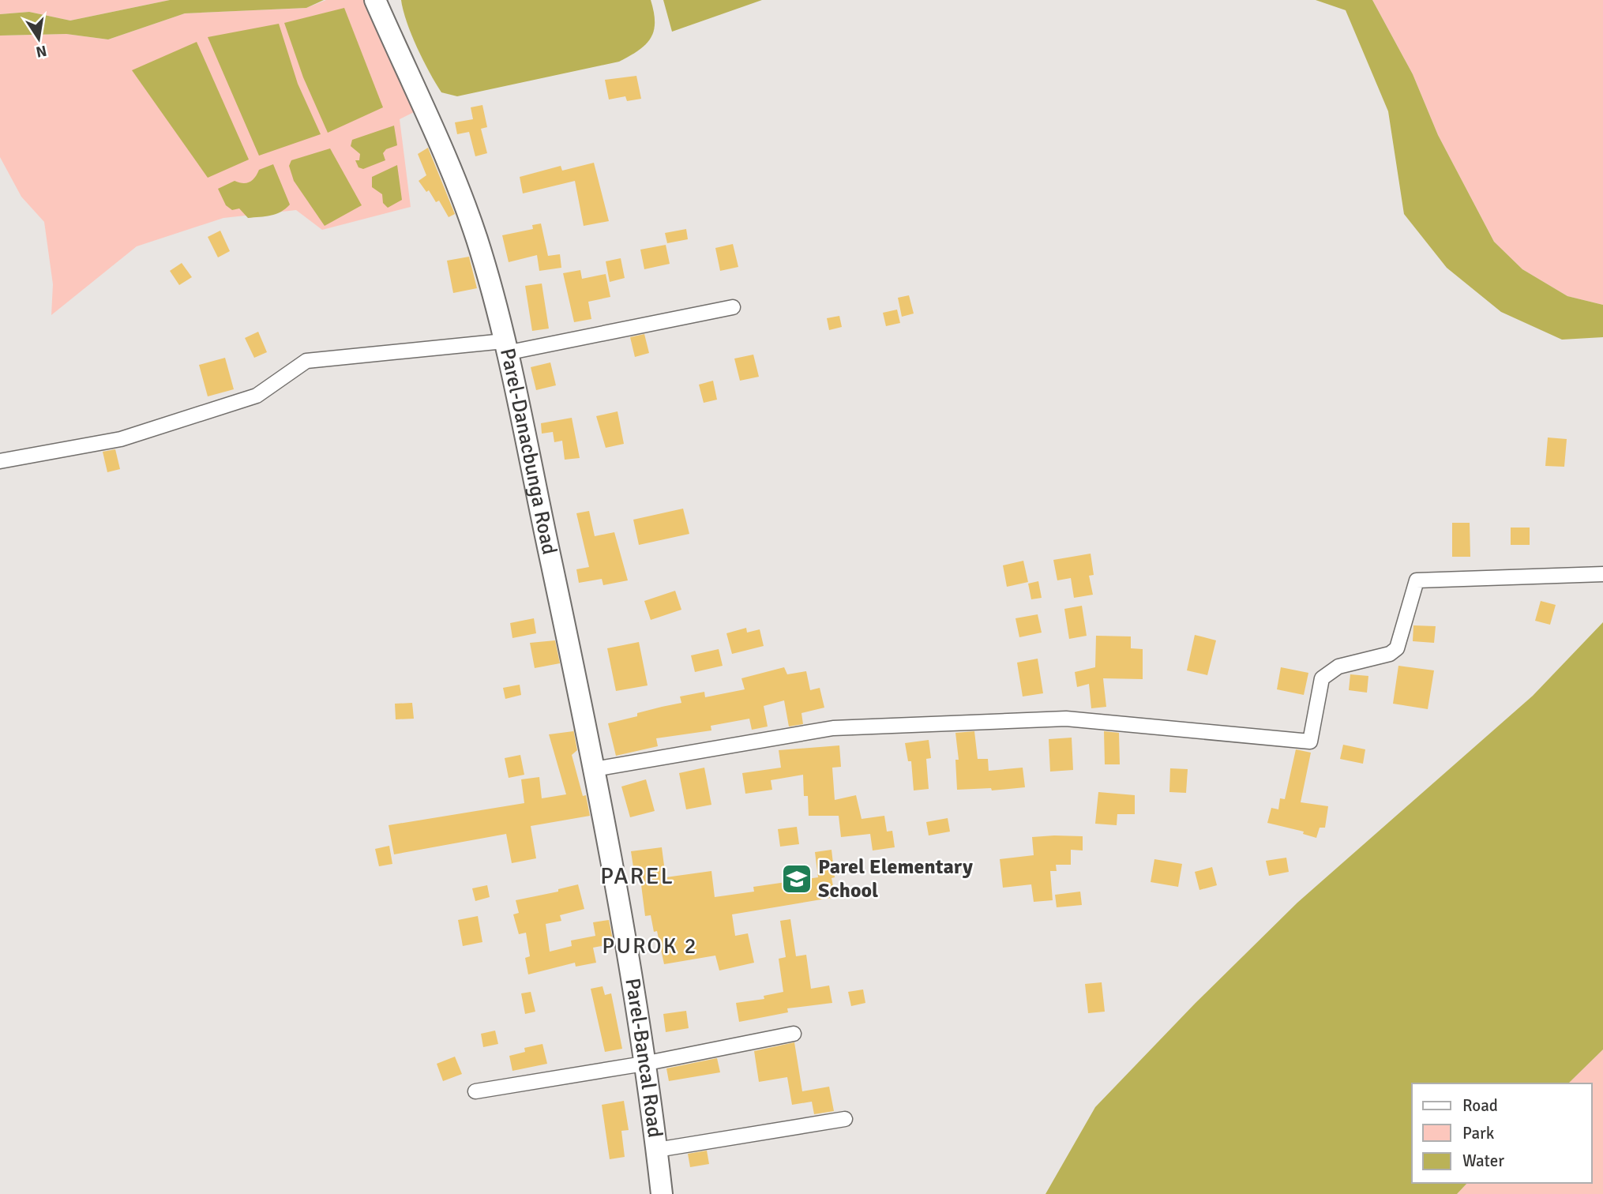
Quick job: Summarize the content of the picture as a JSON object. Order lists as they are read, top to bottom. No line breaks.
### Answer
{"streets":{"main road":["Parel-Danacbunga Road","Parel-Bancal Road"]},"crossings":[["Parel-Danacbunga Road","Parel-Bancal Road"]],"districts":["PAREL","PUROK 2"],"places":{"school or university":["Parel Elementary School"]},"legend":["Road","Park","Water"],"north":"bottom"}
